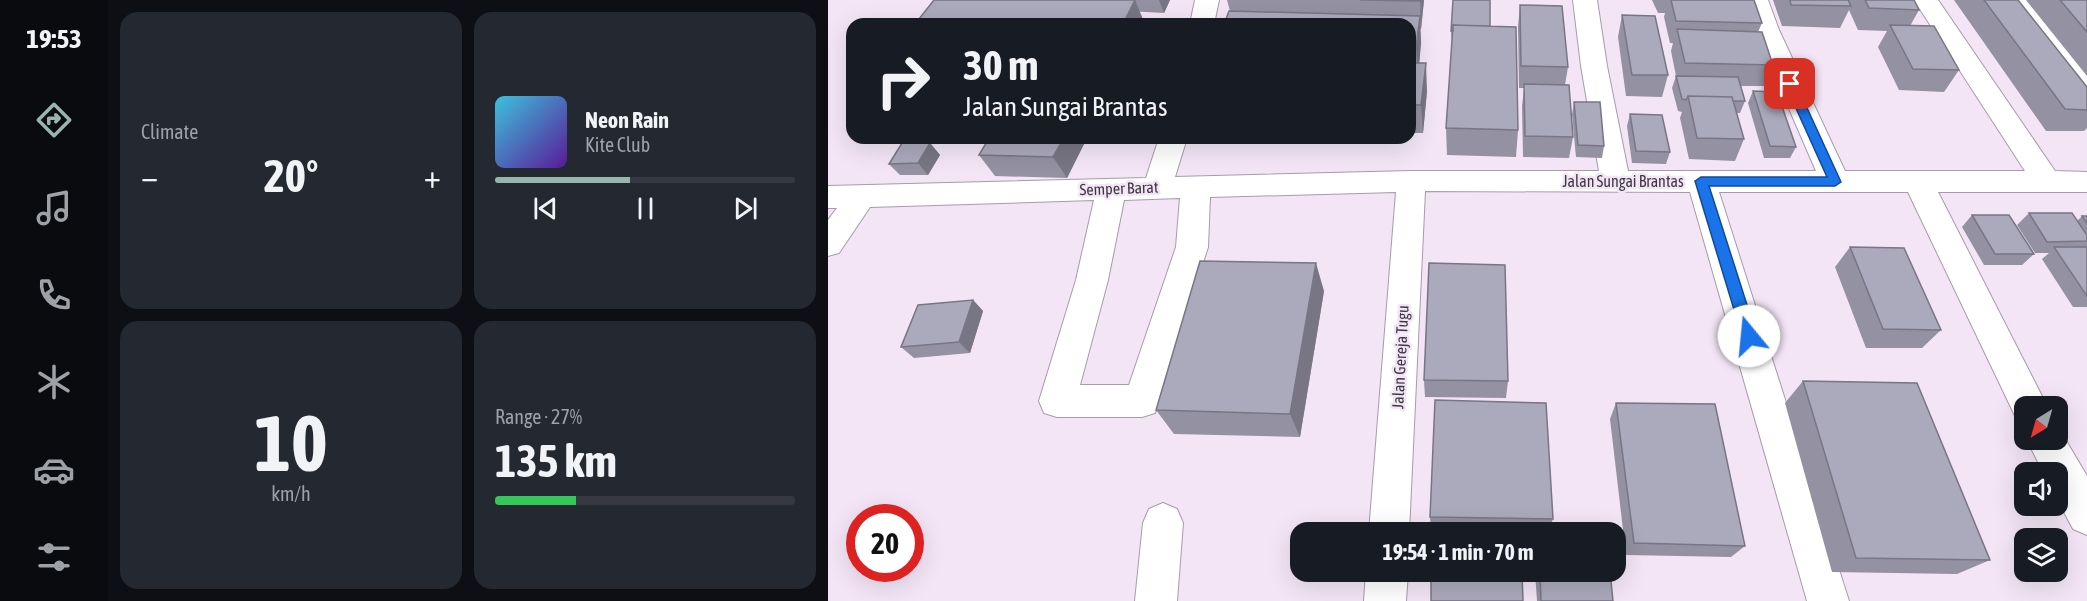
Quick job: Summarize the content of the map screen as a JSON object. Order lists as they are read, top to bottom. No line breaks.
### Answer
{"streets":{"street":["Jalan Sungai Brantas","Semper Barat","Jalan Gereja Tugu"]},"crossings":[["Jalan Sungai Brantas","Semper Barat"],["Jalan Sungai Brantas","Jalan Gereja Tugu"],["Semper Barat","Jalan Gereja Tugu"]],"north":"bottom left","page":{"tabs":"19:53","tile":["Climate",["10","km/h"],["Range · 27%","135 km"]],"turn":["30 m","Jalan Sungai Brantas"],"song":["Neon Rain","Kite Club"],"heat":["−","20°","+"],"limit":"20","trip":"19:54 · 1 min · 70 m"}}
